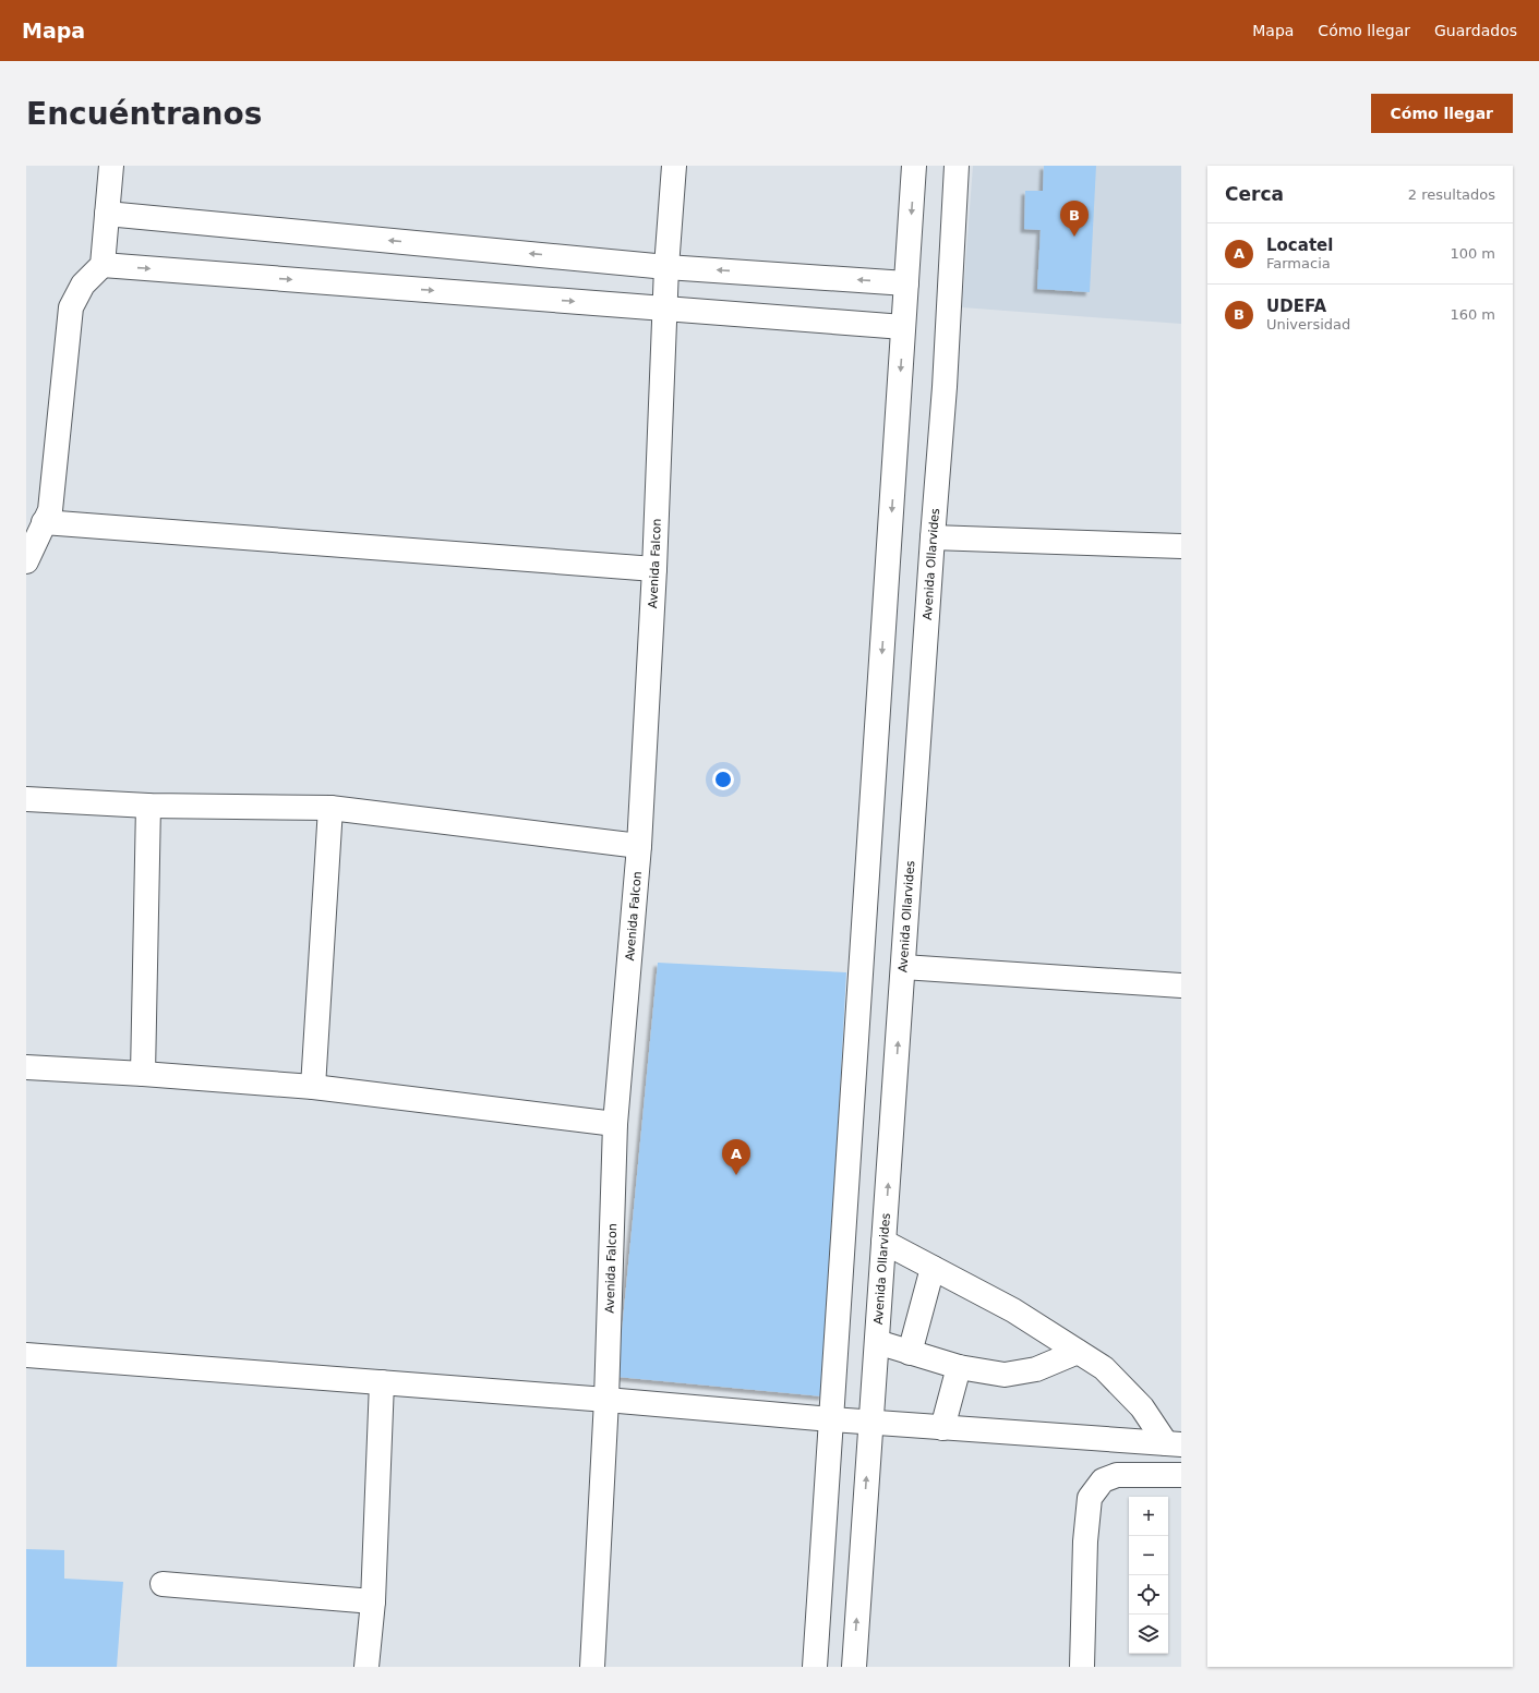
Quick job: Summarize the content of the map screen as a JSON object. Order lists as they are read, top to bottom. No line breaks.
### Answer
{"streets":{"street":["Avenida Falcon","Avenida Ollarvides"]},"page":{"header":"Mapa","nav":["Mapa","Cómo llegar","Guardados"],"buttons":"Cómo llegar","title":"Encuéntranos","heading":["Cerca","2 resultados"],"pins":["B","A"],"list":[{"mark":"A","name":"Locatel","note":"Farmacia","value":"100 m"},{"mark":"B","name":"UDEFA","note":"Universidad","value":"160 m"}],"map_buttons":["+","−"]}}
